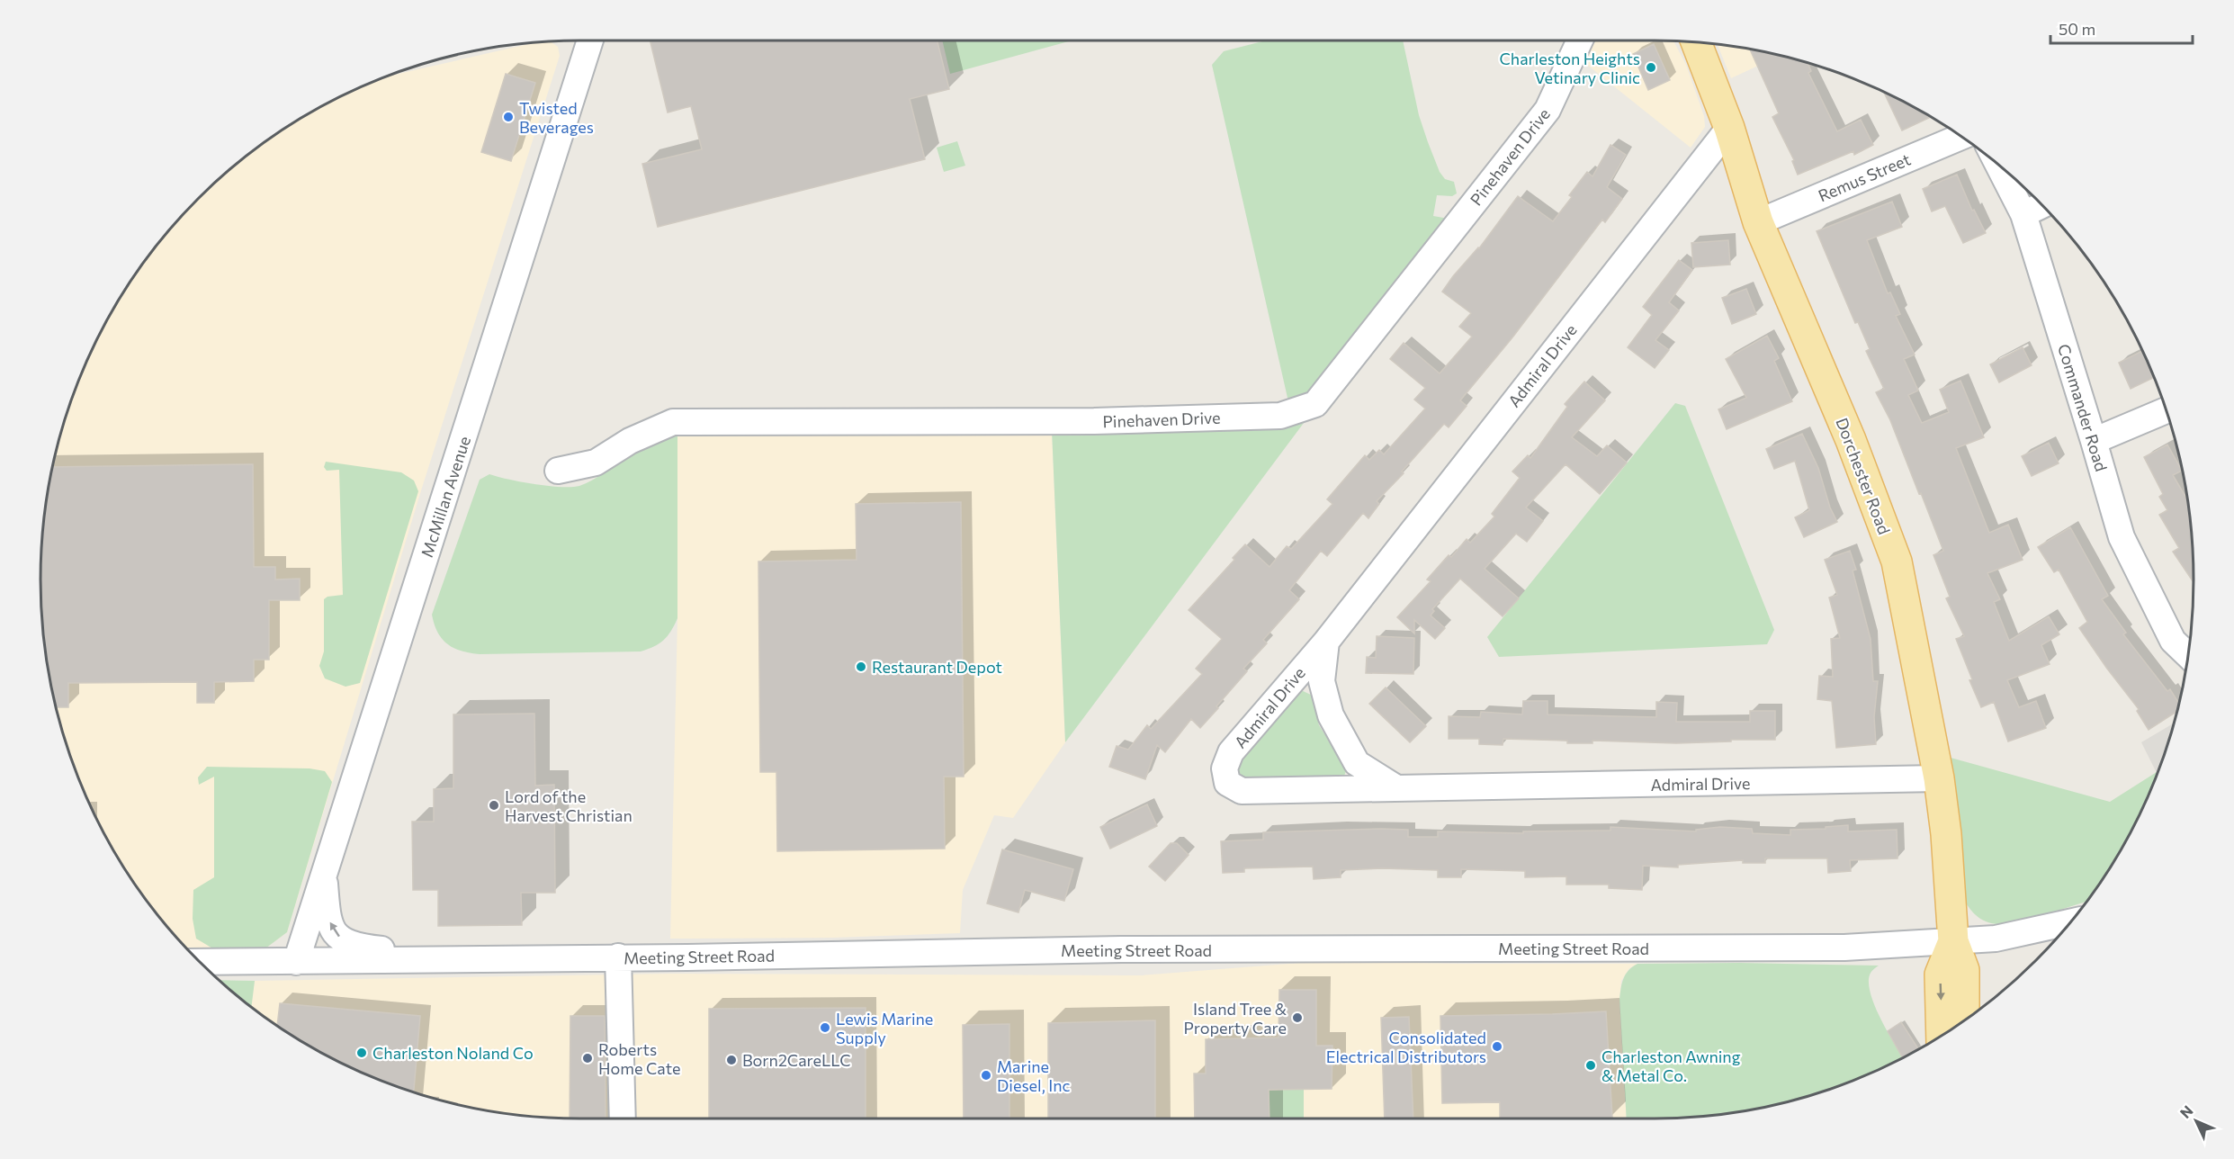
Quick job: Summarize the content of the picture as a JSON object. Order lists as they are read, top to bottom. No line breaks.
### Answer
{"streets":{"main road":["Dorchester Road"],"street":["Pinehaven Drive","Remus Street","Admiral Drive","Commander Road","McMillan Avenue","Meeting Street Road"]},"crossings":[["Remus Street","Dorchester Road"],["Admiral Drive","Dorchester Road"],["Dorchester Road","Meeting Street Road"],["McMillan Avenue","Meeting Street Road"]],"places":["Charleston Heights Vetinary Clinic","Twisted Beverages","Restaurant Depot","Lord of the Harvest Christian","Island Tree & Property Care","Lewis Marine Supply","Consolidated Electrical Distributors","Charleston Noland Co","Roberts Home Cate","Born2CareLLC","Charleston Awning & Metal Co.","Marine Diesel, Inc"],"scale_bar":"50 m","north":"top left"}
